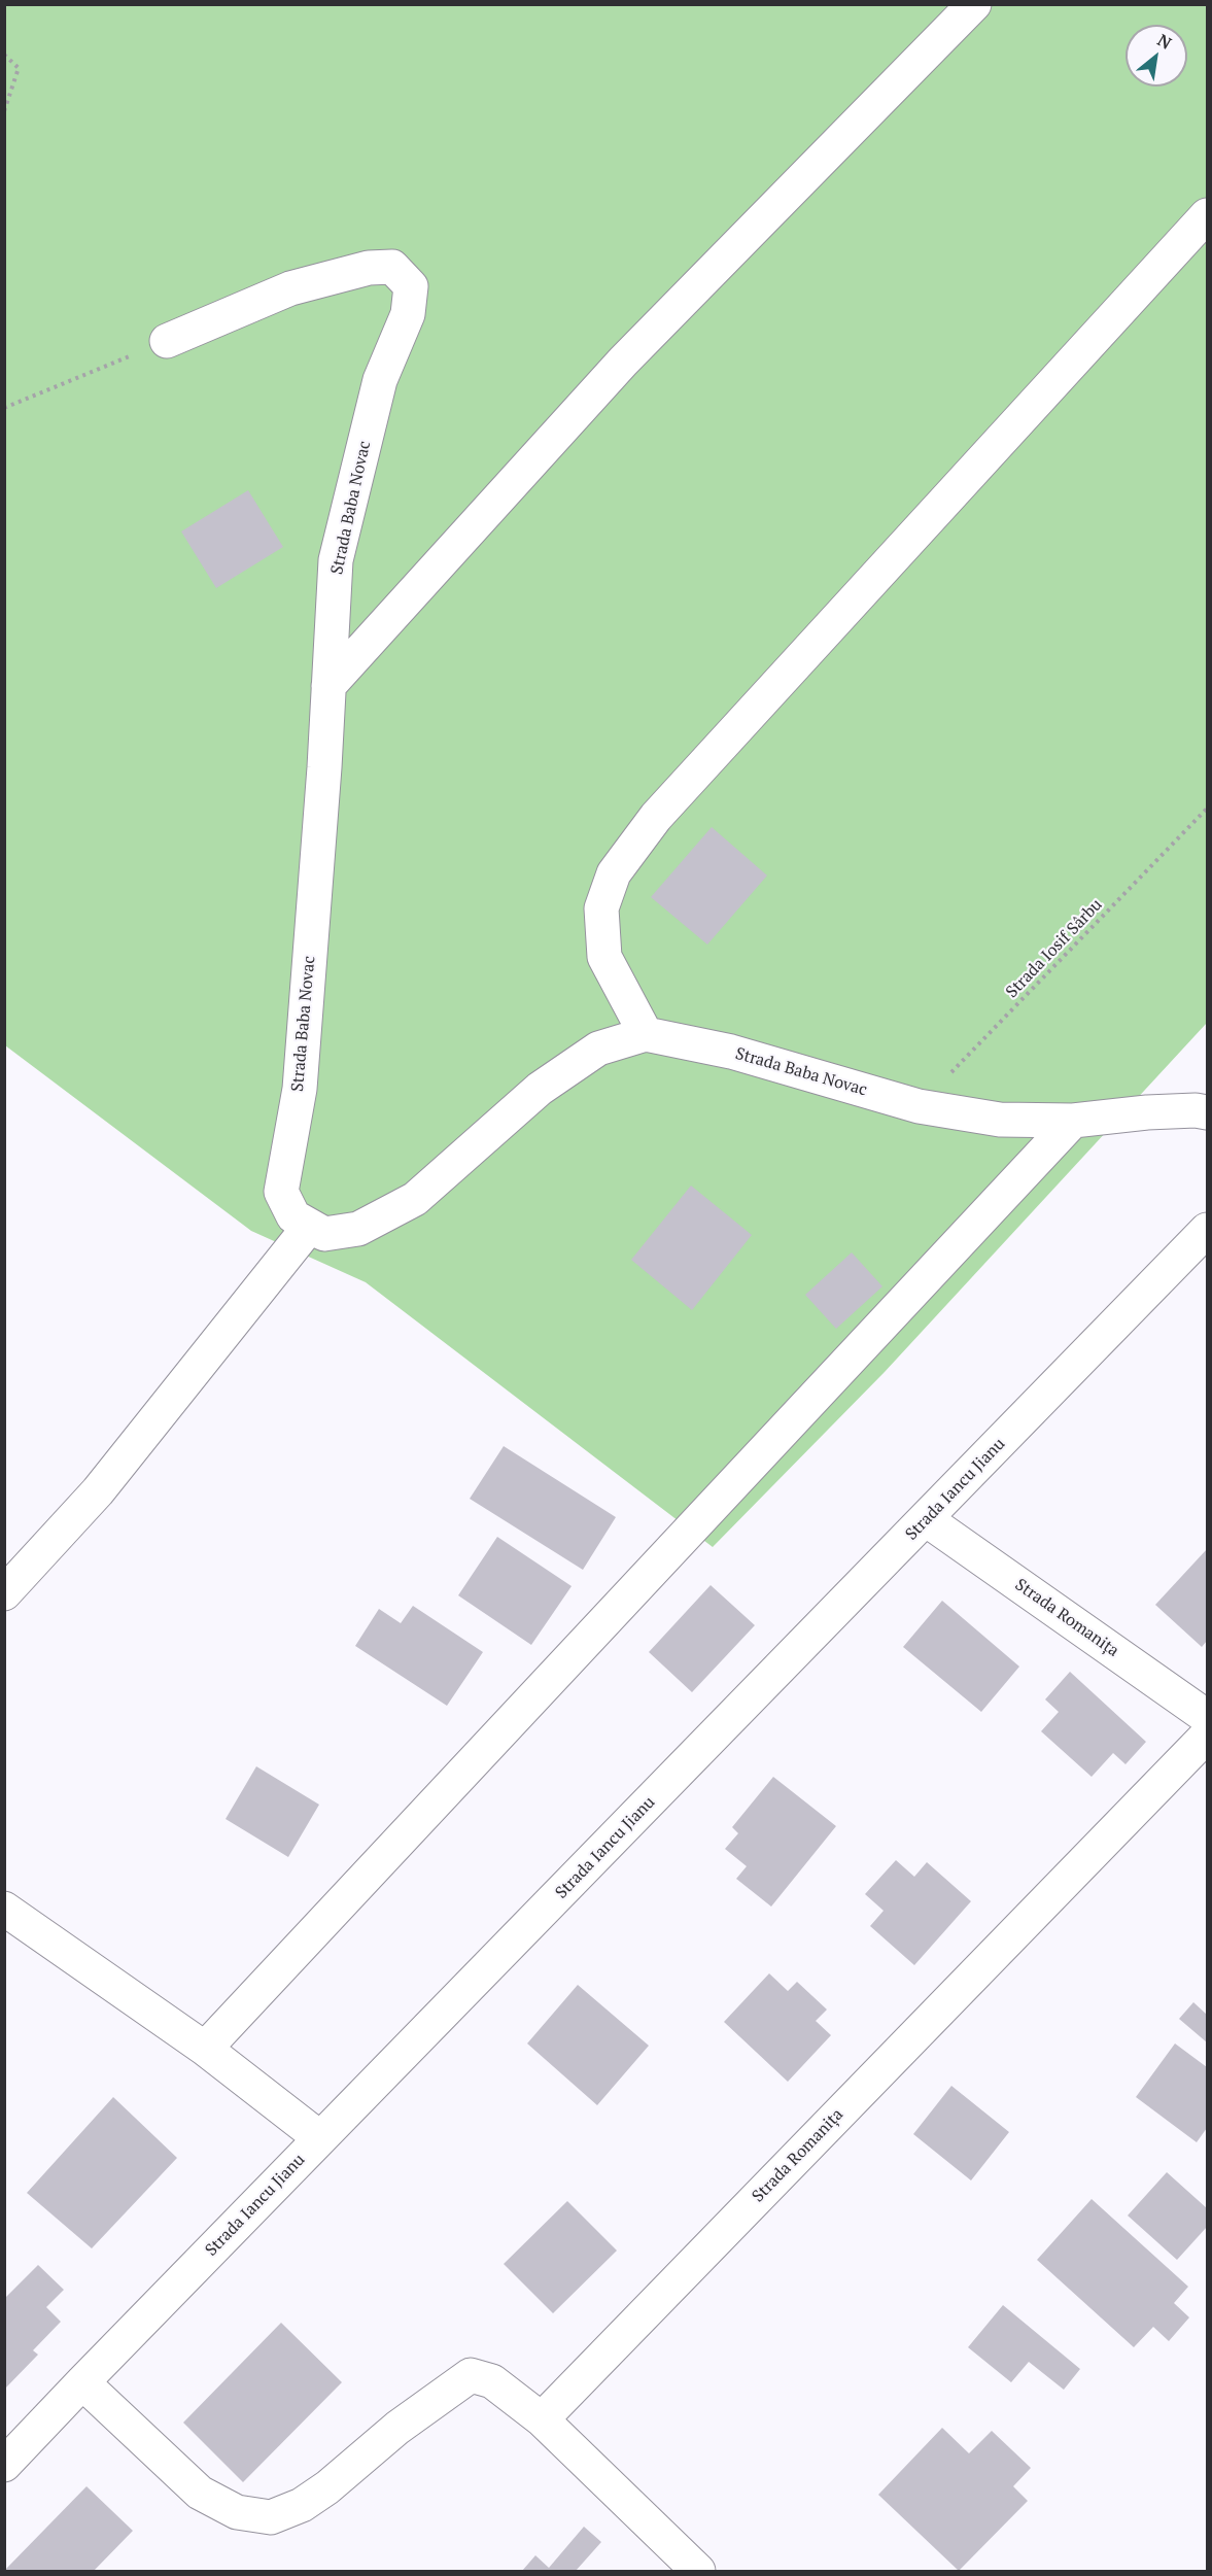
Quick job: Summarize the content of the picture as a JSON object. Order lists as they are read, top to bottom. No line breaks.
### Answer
{"streets":{"street":["Strada Baba Novac","Strada Iancu Jianu","Strada Romanița"],"path":["Strada Iosif Sârbu"]},"crossings":[["Strada Baba Novac","Strada Iosif Sârbu"],["Strada Iancu Jianu","Strada Romanița"]],"north":"top right"}
